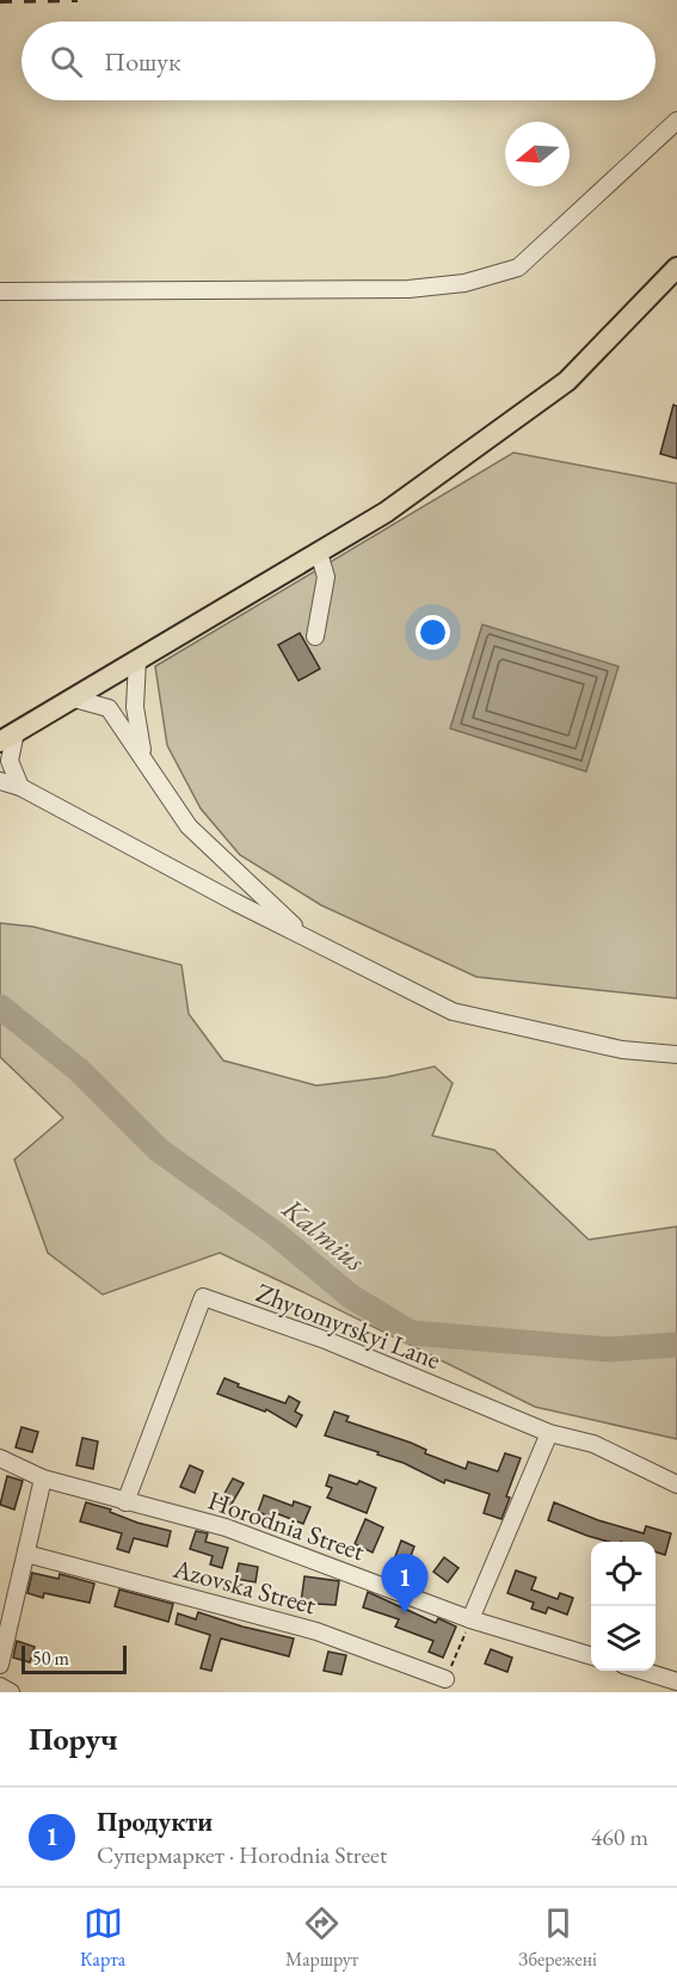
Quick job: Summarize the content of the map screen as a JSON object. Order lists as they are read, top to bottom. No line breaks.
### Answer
{"streets":{"street":["Zhytomyrskyi Lane","Horodnia Street","Azovska Street"]},"crossings":[["Zhytomyrskyi Lane","Horodnia Street"]],"water":["Kalmius"],"scale_bar":"50 m","north":"left","page":{"search":"Пошук","pins":"1","scale":"50 m","heading":"Поруч","list":[{"mark":"1","name":"Продукти","note":"Супермаркет · Horodnia Street","value":"460 m"}],"nav":["Карта","Маршрут","Збережені"]}}
